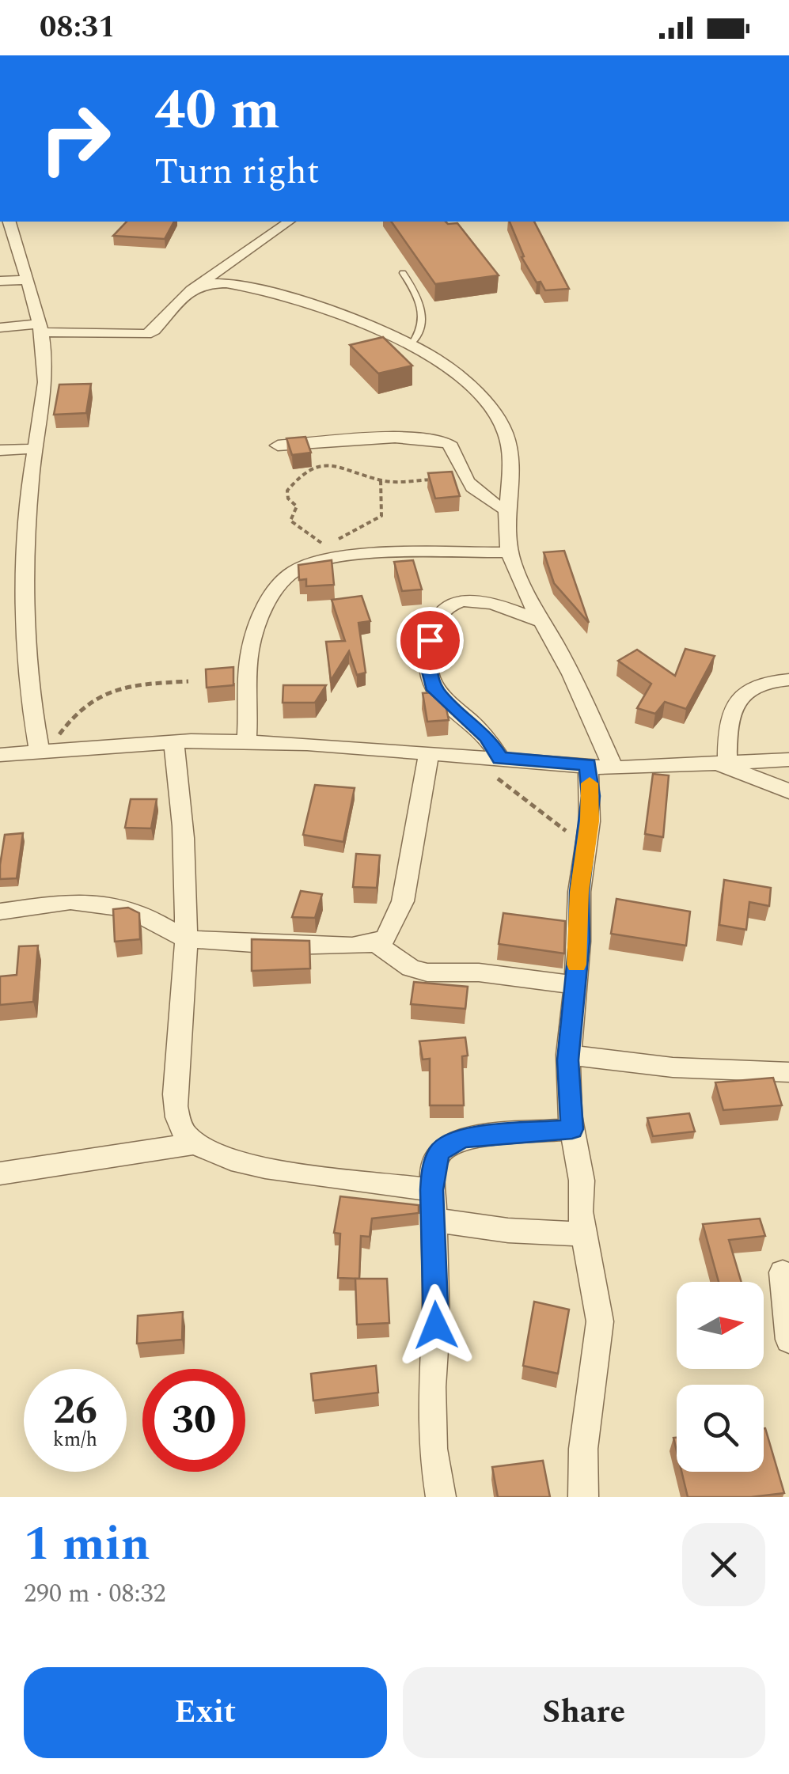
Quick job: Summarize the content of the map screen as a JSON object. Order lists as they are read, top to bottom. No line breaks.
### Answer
{"north":"right","page":{"status":"08:31","turn":["40 m","Turn right"],"speed":"26 km/h","limit":"30","heading":["1 min","290 m · 08:32"],"buttons":["Exit","Share"]}}
